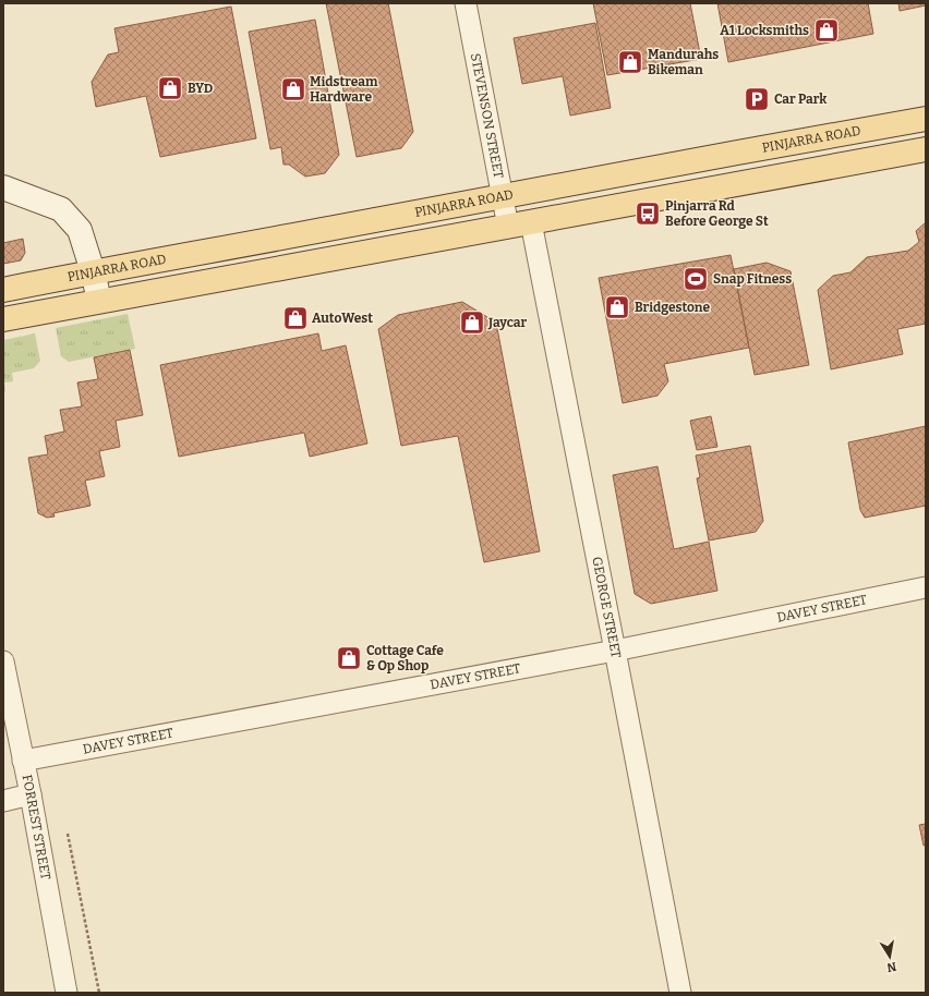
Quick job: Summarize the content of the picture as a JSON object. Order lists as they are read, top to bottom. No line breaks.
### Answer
{"streets":{"main road":["PINJARRA ROAD"],"street":["STEVENSON STREET","GEORGE STREET","DAVEY STREET","FORREST STREET"]},"crossings":[["STEVENSON STREET","PINJARRA ROAD"],["STEVENSON STREET","GEORGE STREET"],["GEORGE STREET","DAVEY STREET"],["DAVEY STREET","FORREST STREET"]],"places":{"shop":["A1 Locksmiths","Mandurahs Bikeman","BYD","Midstream Hardware","Bridgestone","AutoWest","Jaycar","Cottage Cafe & Op Shop"],"parking":["Car Park"],"bus stop":["Pinjarra Rd Before George St"],"sports":["Snap Fitness"]},"north":"bottom"}
